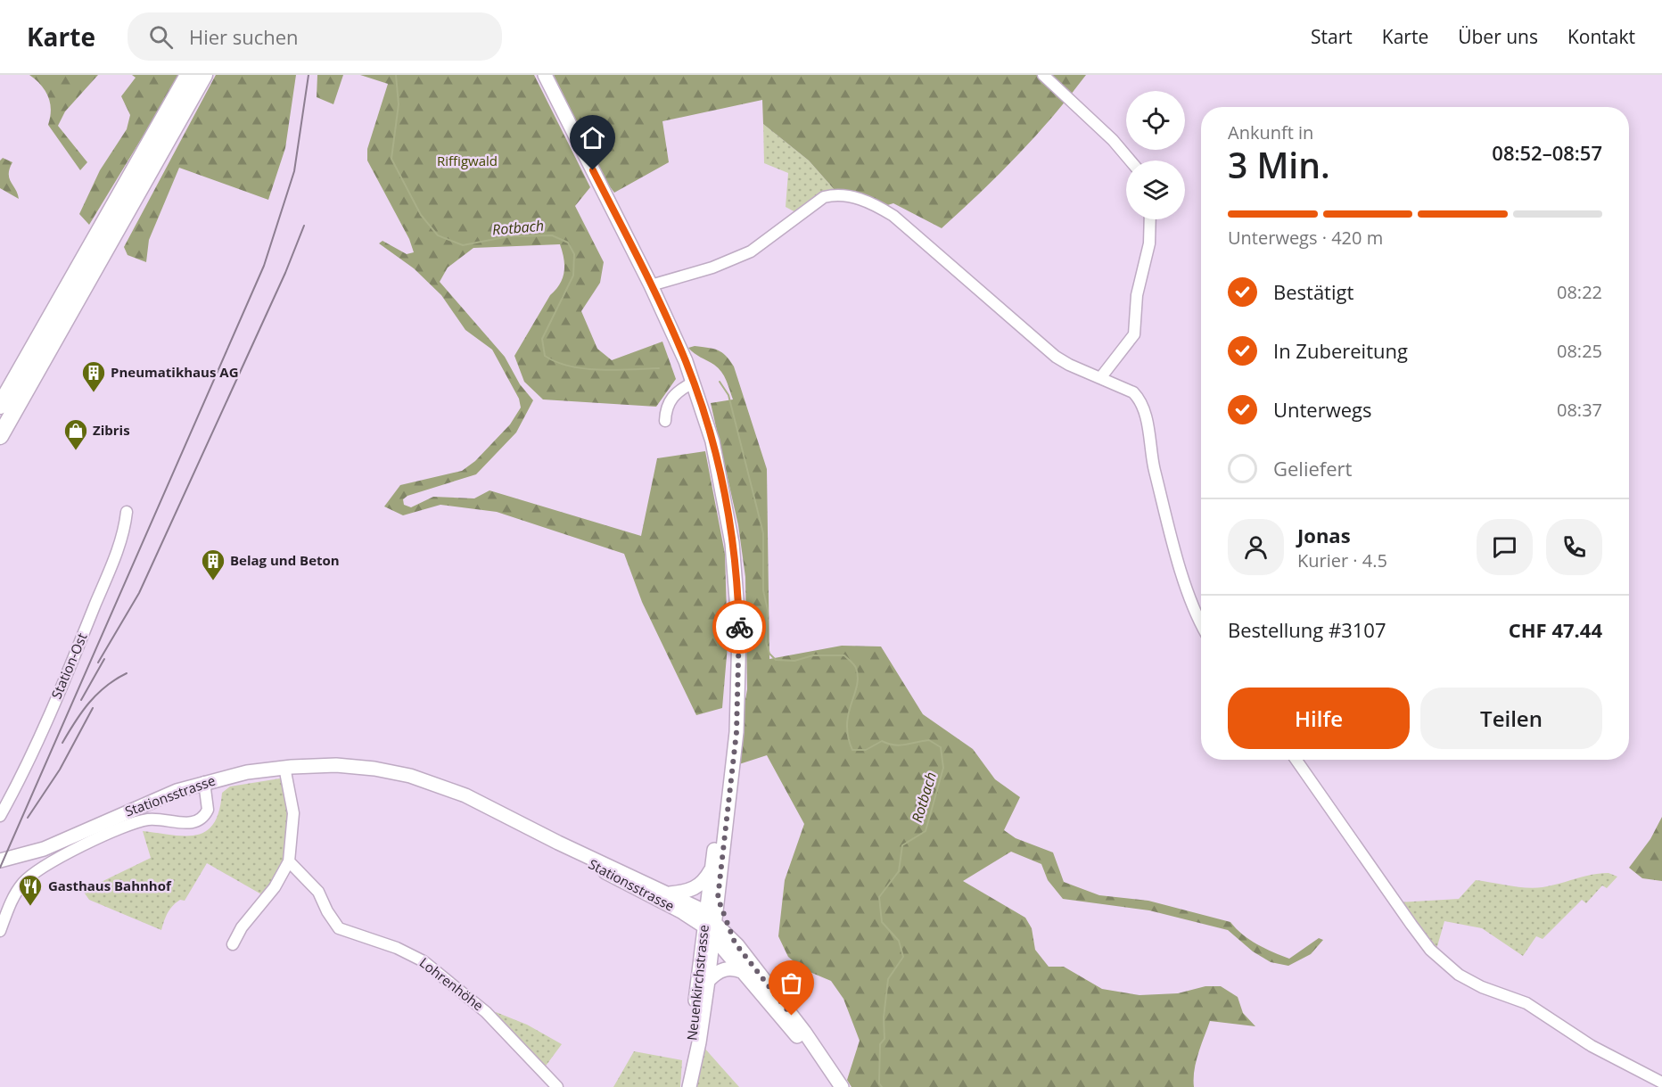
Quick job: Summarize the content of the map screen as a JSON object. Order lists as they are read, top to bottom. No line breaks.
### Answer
{"streets":{"main road":["Stationsstrasse","Neuenkirchstrasse"],"street":["Station-Ost","Lohrenhöhe"]},"crossings":[["Stationsstrasse","Neuenkirchstrasse"]],"water":["Rotbach"],"parks":["Riffigwald"],"places":{"building":["Pneumatikhaus AG","Belag und Beton"],"shop":["Zibris"],"restaurant":["Gasthaus Bahnhof"]},"page":{"header":"Karte","search":"Hier suchen","nav":["Start","Karte","Über uns","Kontakt"],"heading":["3 Min.","Ankunft in","08:52–08:57"],"panel":["Jonas","Kurier · 4.5","Bestellung #3107","CHF 47.44"],"bar":"Unterwegs · 420 m","list":[["Bestätigt","08:22"],["In Zubereitung","08:25"],["Unterwegs","08:37"],"Geliefert"],"buttons":["Hilfe","Teilen"]}}
